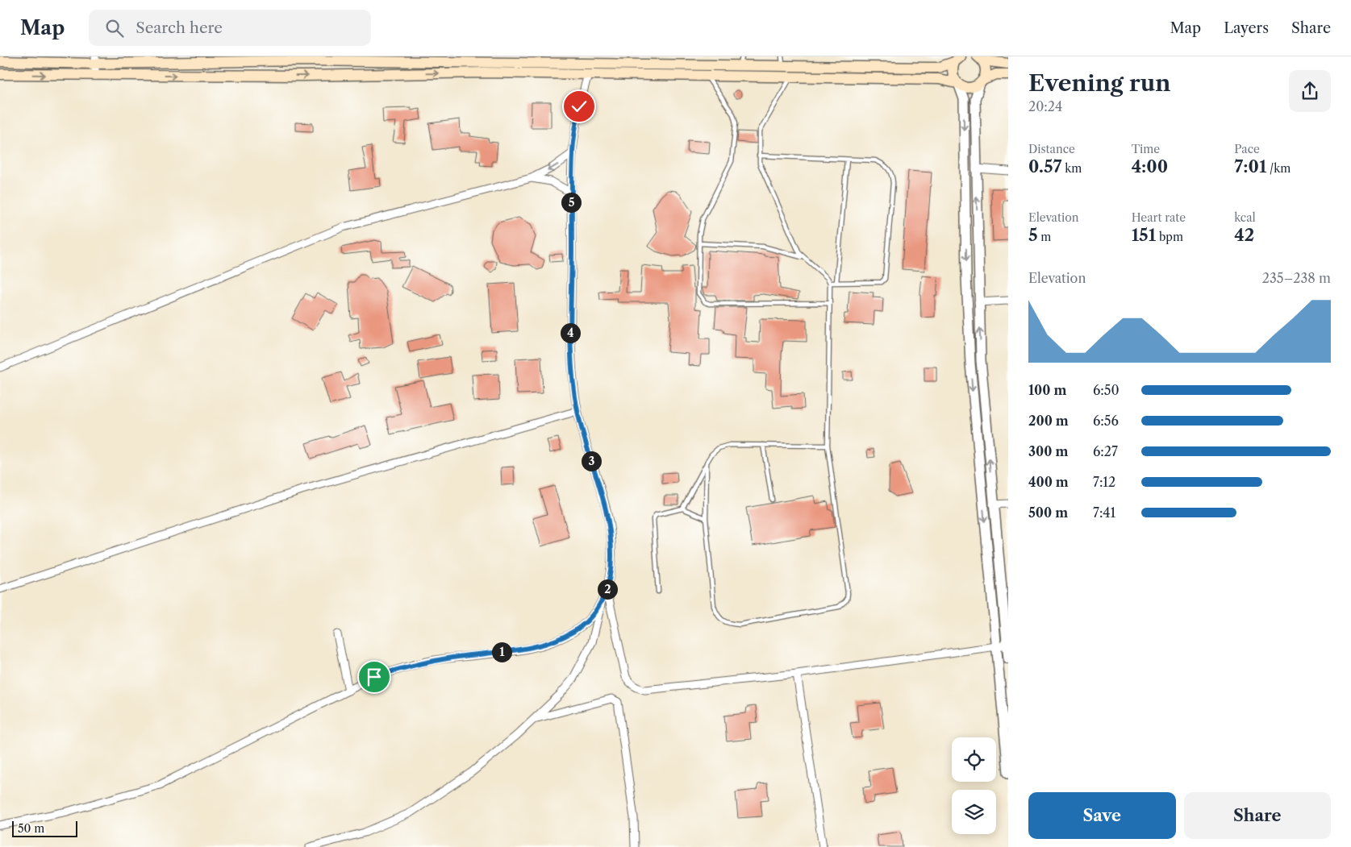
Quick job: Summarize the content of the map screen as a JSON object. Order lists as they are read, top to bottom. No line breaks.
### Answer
{"scale_bar":"50 m","page":{"header":"Map","search":"Search here","nav":["Map","Layers","Share"],"heading":["Evening run","20:24"],"stats":[["Distance","0.57 km"],["Time","4:00"],["Pace","7:01 /km"],["Elevation","5 m"],["Heart rate","151 bpm"],["kcal","42"]],"pins":["5","4","3","2","1"],"chart":["Elevation","235–238 m"],"list":[{"name":"100 m","note":"6:50"},{"name":"200 m","note":"6:56"},{"name":"300 m","note":"6:27"},{"name":"400 m","note":"7:12"},{"name":"500 m","note":"7:41"}],"buttons":["Save","Share"],"scale":"50 m"}}
